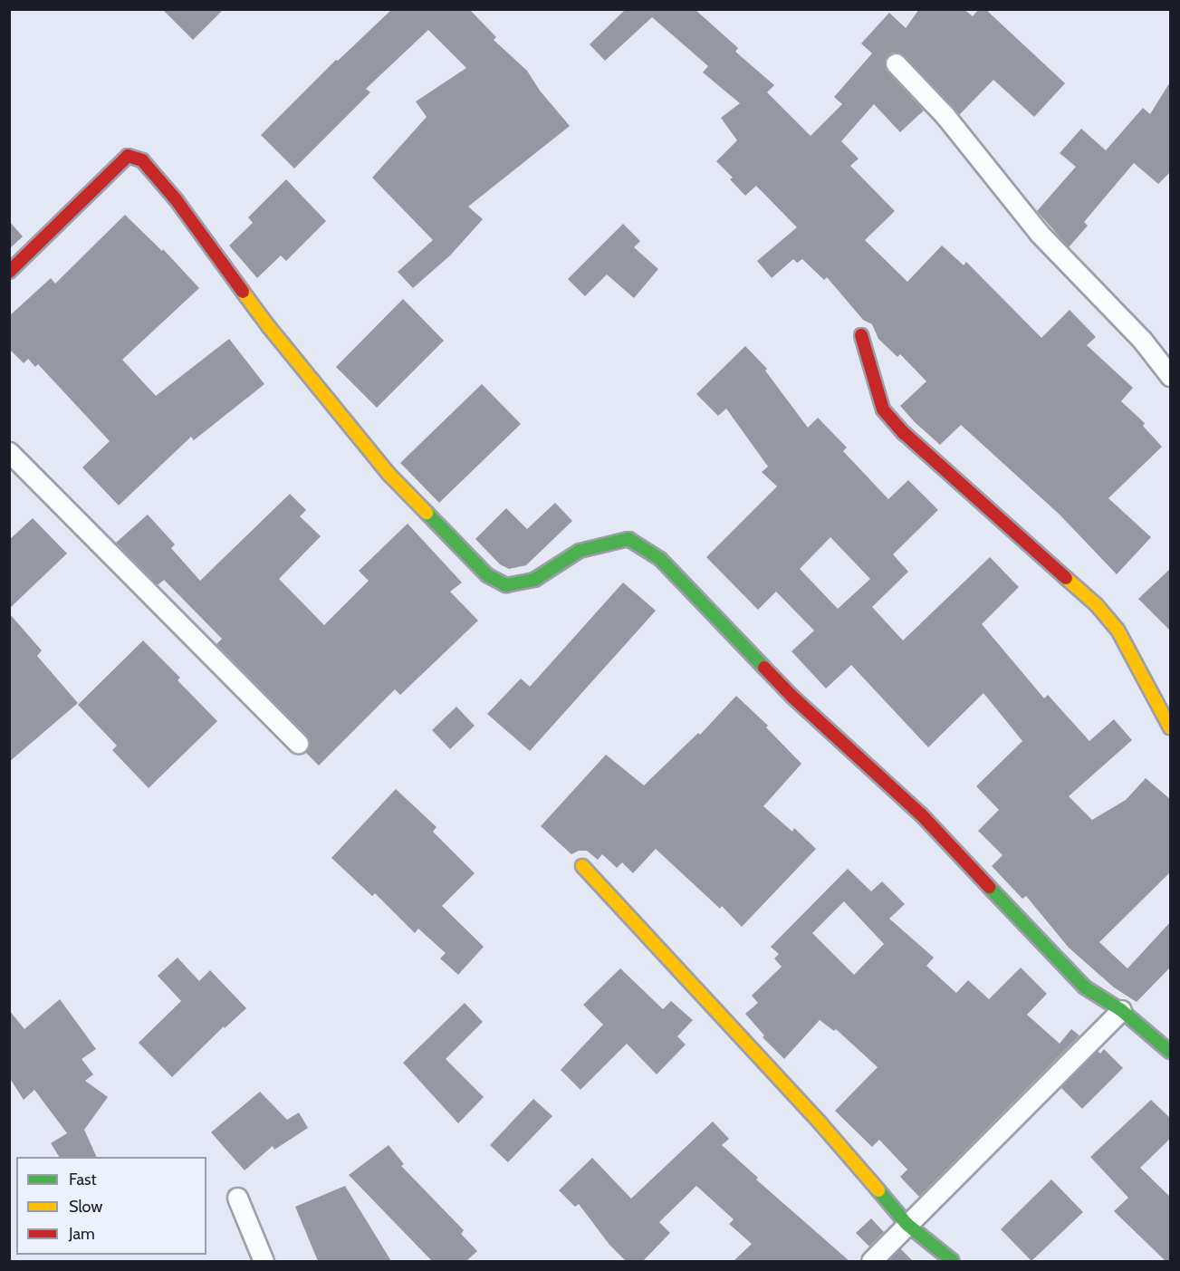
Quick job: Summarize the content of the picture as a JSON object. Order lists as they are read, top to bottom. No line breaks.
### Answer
{"legend":["Fast","Slow","Jam"]}
